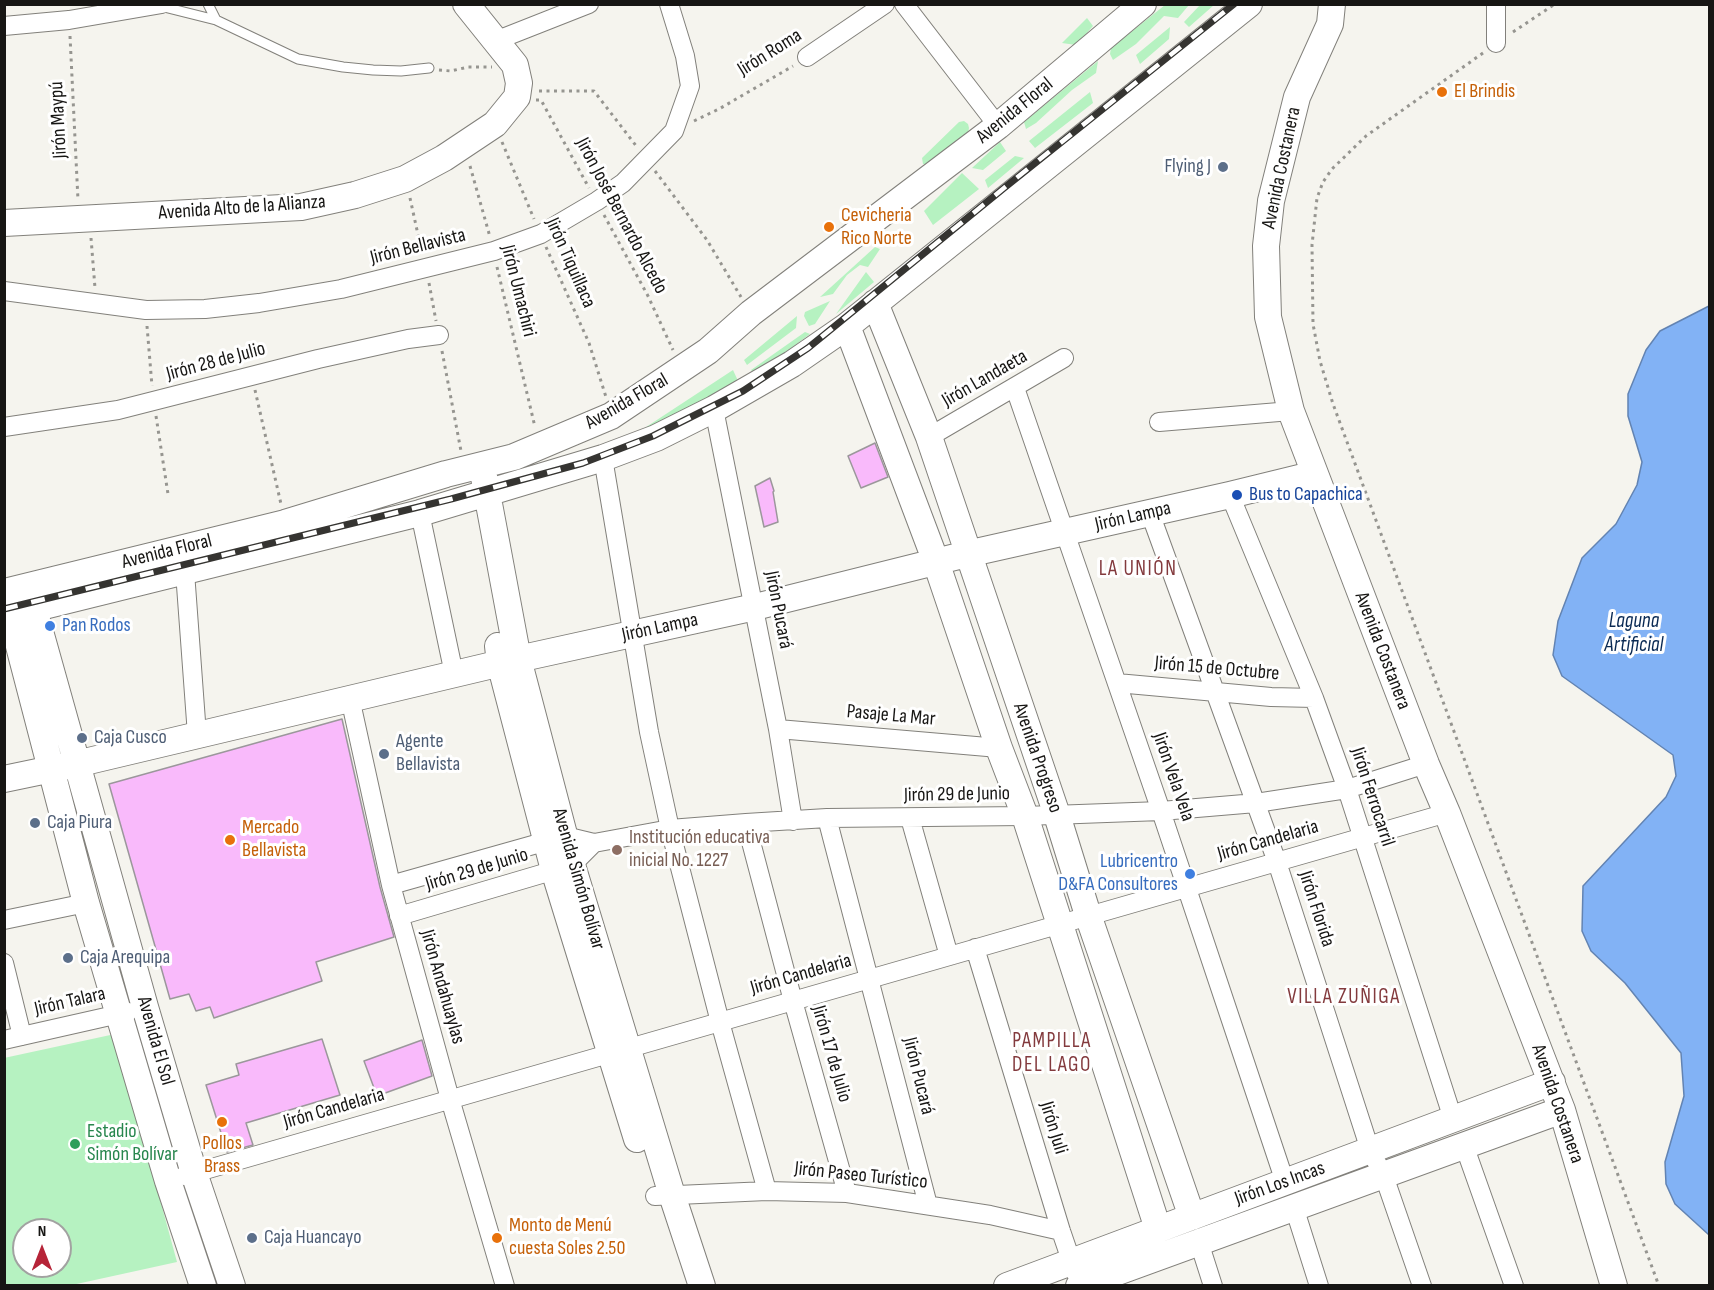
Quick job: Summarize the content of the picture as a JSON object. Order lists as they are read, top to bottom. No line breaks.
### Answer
{"streets":{"street":["Jirón Roma","Avenida Floral","Avenida Costanera","Avenida Alto de la Alianza","Jirón Bellavista","Jirón 28 de Julio","Jirón Landaeta","Jirón Lampa","Jirón Pucará","Jirón 15 de Octubre","Pasaje La Mar","Avenida Progreso","Jirón Vela Vela","Jirón 29 de Junio","Jirón Ferrocarril","Jirón Candelaria","Avenida Simón Bolívar","Jirón Florida","Jirón Andahuaylas","Jirón Talara","Avenida El Sol","Jirón 17 de Julio","Jirón Juli","Jirón Paseo Turístico","Jirón Los Incas"],"path":["Jirón Maypú","Jirón José Bernardo Alcedo","Jirón Tiquillaca","Jirón Umachiri"]},"crossings":[["Jirón Roma","Jirón Bellavista"],["Avenida Floral","Jirón José Bernardo Alcedo"],["Avenida Floral","Jirón Tiquillaca"],["Avenida Floral","Jirón Umachiri"],["Avenida Floral","Jirón Pucará"],["Avenida Floral","Avenida Progreso"],["Avenida Floral","Avenida Simón Bolívar"],["Avenida Floral","Avenida El Sol"],["Jirón Maypú","Avenida Alto de la Alianza"],["Jirón Maypú","Jirón Bellavista"],["Avenida Costanera","Jirón Lampa"],["Avenida Costanera","Jirón 29 de Junio"],["Avenida Costanera","Jirón Candelaria"],["Avenida Costanera","Jirón Los Incas"],["Avenida Alto de la Alianza","Jirón José Bernardo Alcedo"],["Avenida Alto de la Alianza","Jirón Tiquillaca"],["Avenida Alto de la Alianza","Jirón Umachiri"],["Jirón José Bernardo Alcedo","Jirón Bellavista"],["Jirón Bellavista","Jirón Tiquillaca"],["Jirón Bellavista","Jirón Umachiri"],["Jirón Landaeta","Avenida Progreso"],["Jirón Landaeta","Jirón Vela Vela"],["Jirón Lampa","Jirón Pucará"],["Jirón Lampa","Avenida Progreso"],["Jirón Lampa","Jirón Vela Vela"],["Jirón Lampa","Jirón Ferrocarril"],["Jirón Lampa","Avenida Simón Bolívar"],["Jirón Lampa","Jirón Florida"],["Jirón Lampa","Jirón Andahuaylas"],["Jirón Lampa","Avenida El Sol"],["Jirón Pucará","Pasaje La Mar"],["Jirón Pucará","Jirón 29 de Junio"],["Jirón Pucará","Jirón Candelaria"],["Jirón Pucará","Jirón Paseo Turístico"],["Jirón 15 de Octubre","Jirón Vela Vela"],["Jirón 15 de Octubre","Jirón Ferrocarril"],["Jirón 15 de Octubre","Jirón Florida"],["Pasaje La Mar","Avenida Progreso"],["Avenida Progreso","Jirón 29 de Junio"],["Avenida Progreso","Jirón Candelaria"],["Avenida Progreso","Jirón Los Incas"],["Jirón Vela Vela","Jirón 29 de Junio"],["Jirón Vela Vela","Jirón Candelaria"],["Jirón Vela Vela","Jirón Los Incas"],["Jirón 29 de Junio","Jirón Ferrocarril"],["Jirón 29 de Junio","Avenida Simón Bolívar"],["Jirón 29 de Junio","Jirón Florida"],["Jirón 29 de Junio","Jirón Andahuaylas"],["Jirón 29 de Junio","Jirón 17 de Julio"],["Jirón Ferrocarril","Jirón Candelaria"],["Jirón Ferrocarril","Jirón Los Incas"],["Jirón Candelaria","Avenida Simón Bolívar"],["Jirón Candelaria","Jirón Florida"],["Jirón Candelaria","Jirón Andahuaylas"],["Jirón Candelaria","Avenida El Sol"],["Jirón Candelaria","Jirón 17 de Julio"],["Jirón Candelaria","Jirón Juli"],["Avenida Simón Bolívar","Jirón Paseo Turístico"],["Jirón Florida","Jirón Los Incas"],["Jirón Talara","Avenida El Sol"],["Jirón 17 de Julio","Jirón Paseo Turístico"],["Jirón Juli","Jirón Paseo Turístico"],["Jirón Juli","Jirón Los Incas"]],"districts":["LA UNIÓN","VILLA ZUÑIGA","PAMPILLA DEL LAGO"],"water":["Laguna Artificial"],"places":["El Brindis","Flying J","Cevicheria Rico Norte","Bus to Capachica","Pan Rodos","Caja Cusco","Agente Bellavista","Caja Piura","Mercado Bellavista","Institución educativa inicial No. 1227","Lubricentro D&FA Consultores","Caja Arequipa","Pollos Brass","Estadio Simón Bolívar","Caja Huancayo","Monto de Menú cuesta Soles 2.50"],"north":"top"}
